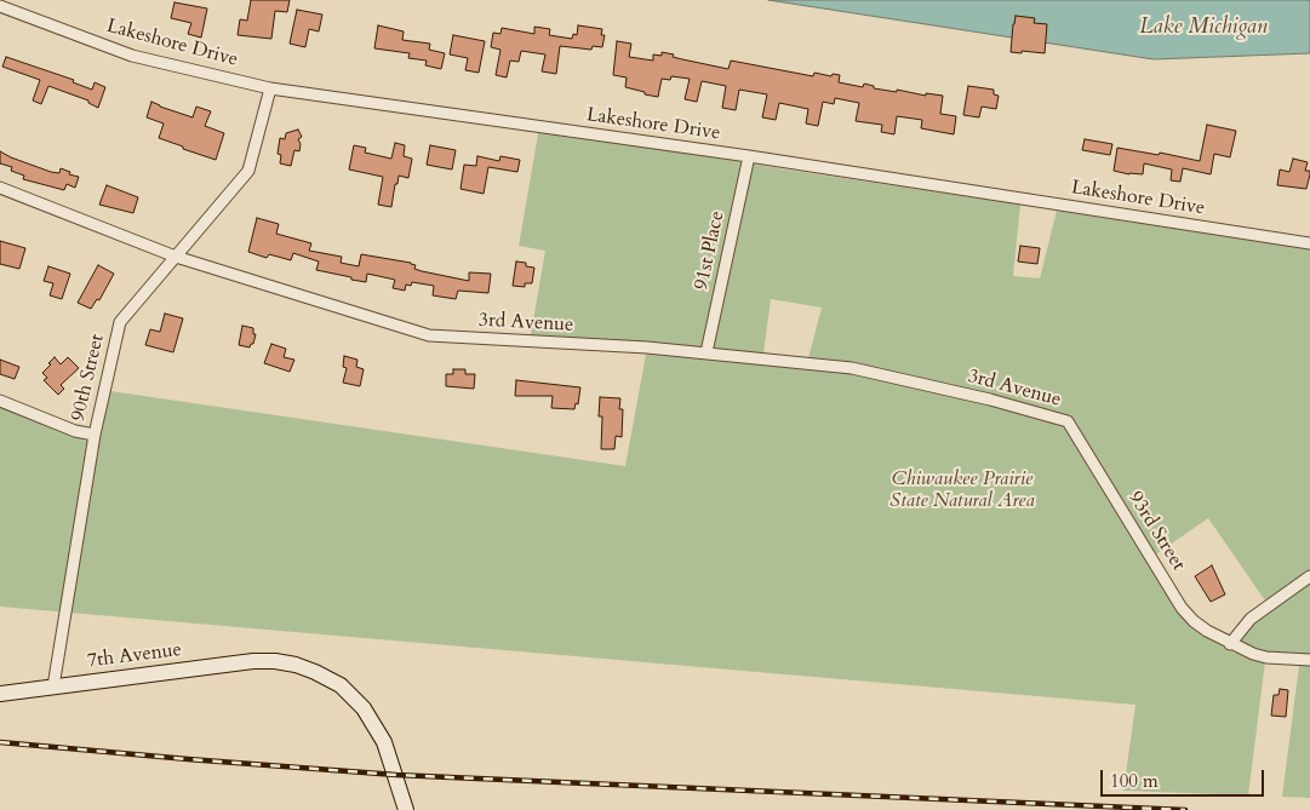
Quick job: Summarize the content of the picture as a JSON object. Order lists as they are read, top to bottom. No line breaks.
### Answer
{"streets":{"street":["Lakeshore Drive","91st Place","3rd Avenue","90th Street","93rd Street","7th Avenue"]},"crossings":[["Lakeshore Drive","91st Place"],["Lakeshore Drive","90th Street"],["91st Place","3rd Avenue"],["3rd Avenue","90th Street"],["3rd Avenue","93rd Street"],["90th Street","7th Avenue"]],"water":["Lake Michigan"],"parks":["Chiwaukee Prairie State Natural Area"],"scale_bar":"100 m"}
